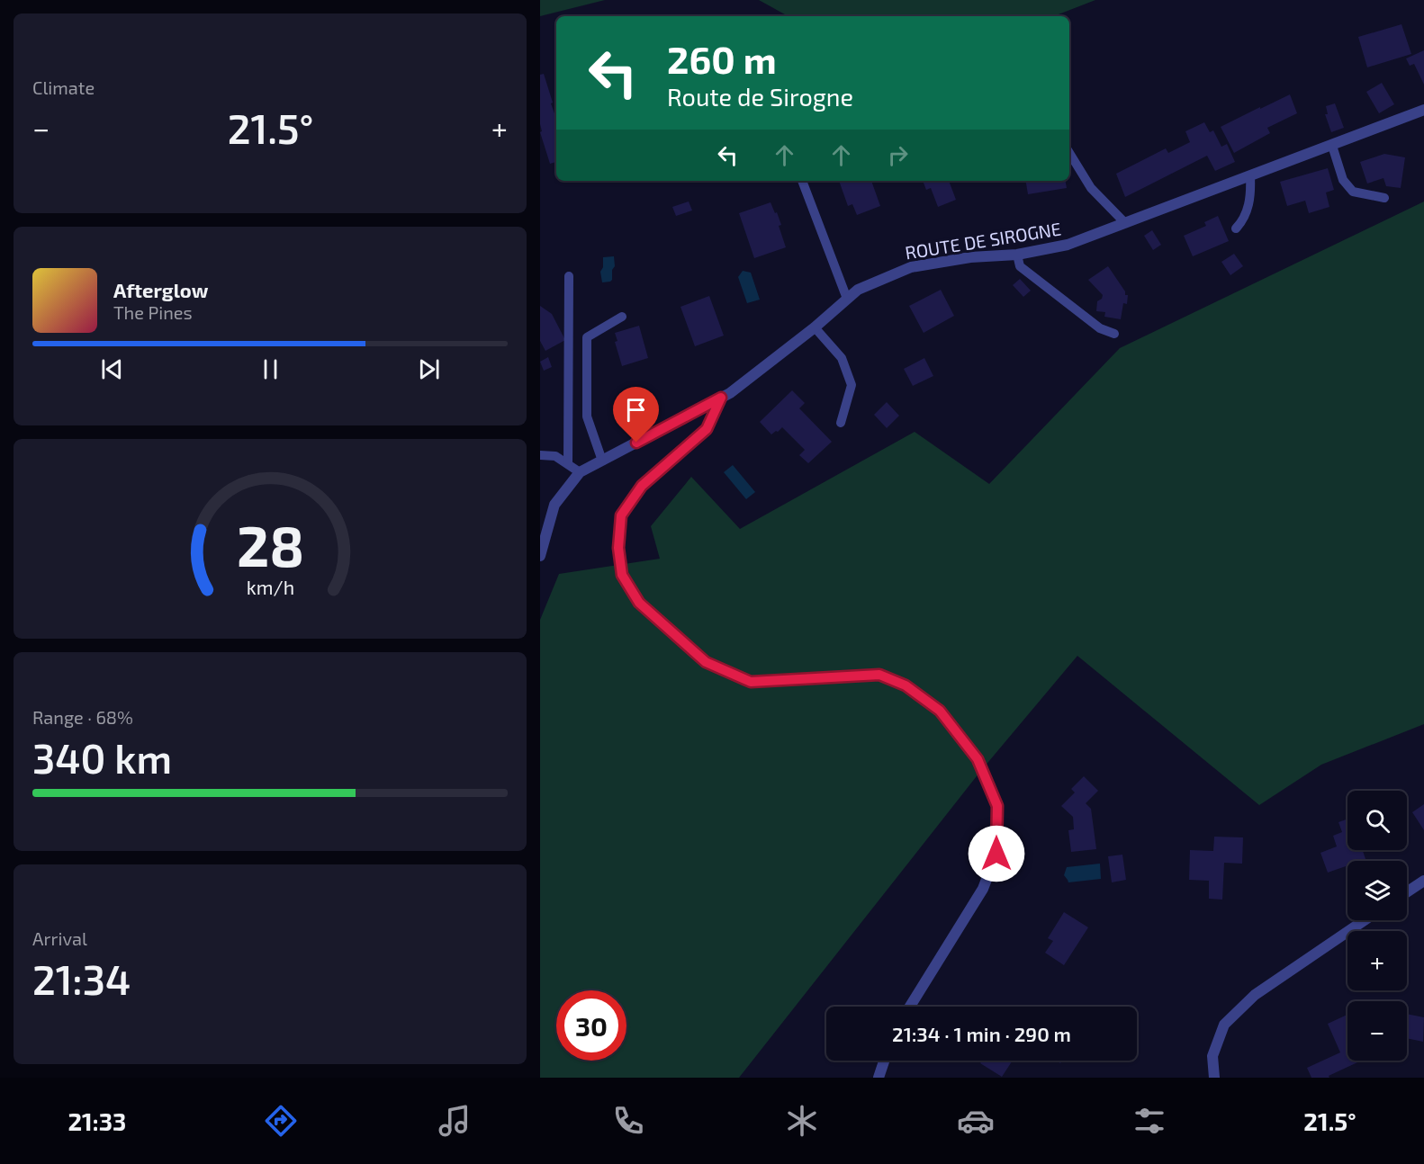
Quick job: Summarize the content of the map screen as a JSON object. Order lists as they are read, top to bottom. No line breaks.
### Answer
{"streets":{"street":["ROUTE DE SIROGNE"]},"page":{"tile":["Climate",["Range · 68%","340 km"],["Arrival","21:34"]],"turn":["260 m","Route de Sirogne"],"heat":["−","21.5°","+"],"song":["Afterglow","The Pines"],"map_buttons":["+","−"],"limit":"30","trip":"21:34 · 1 min · 290 m","tabs":["21:33","21.5°"],"gauge":["28","km/h"]}}
